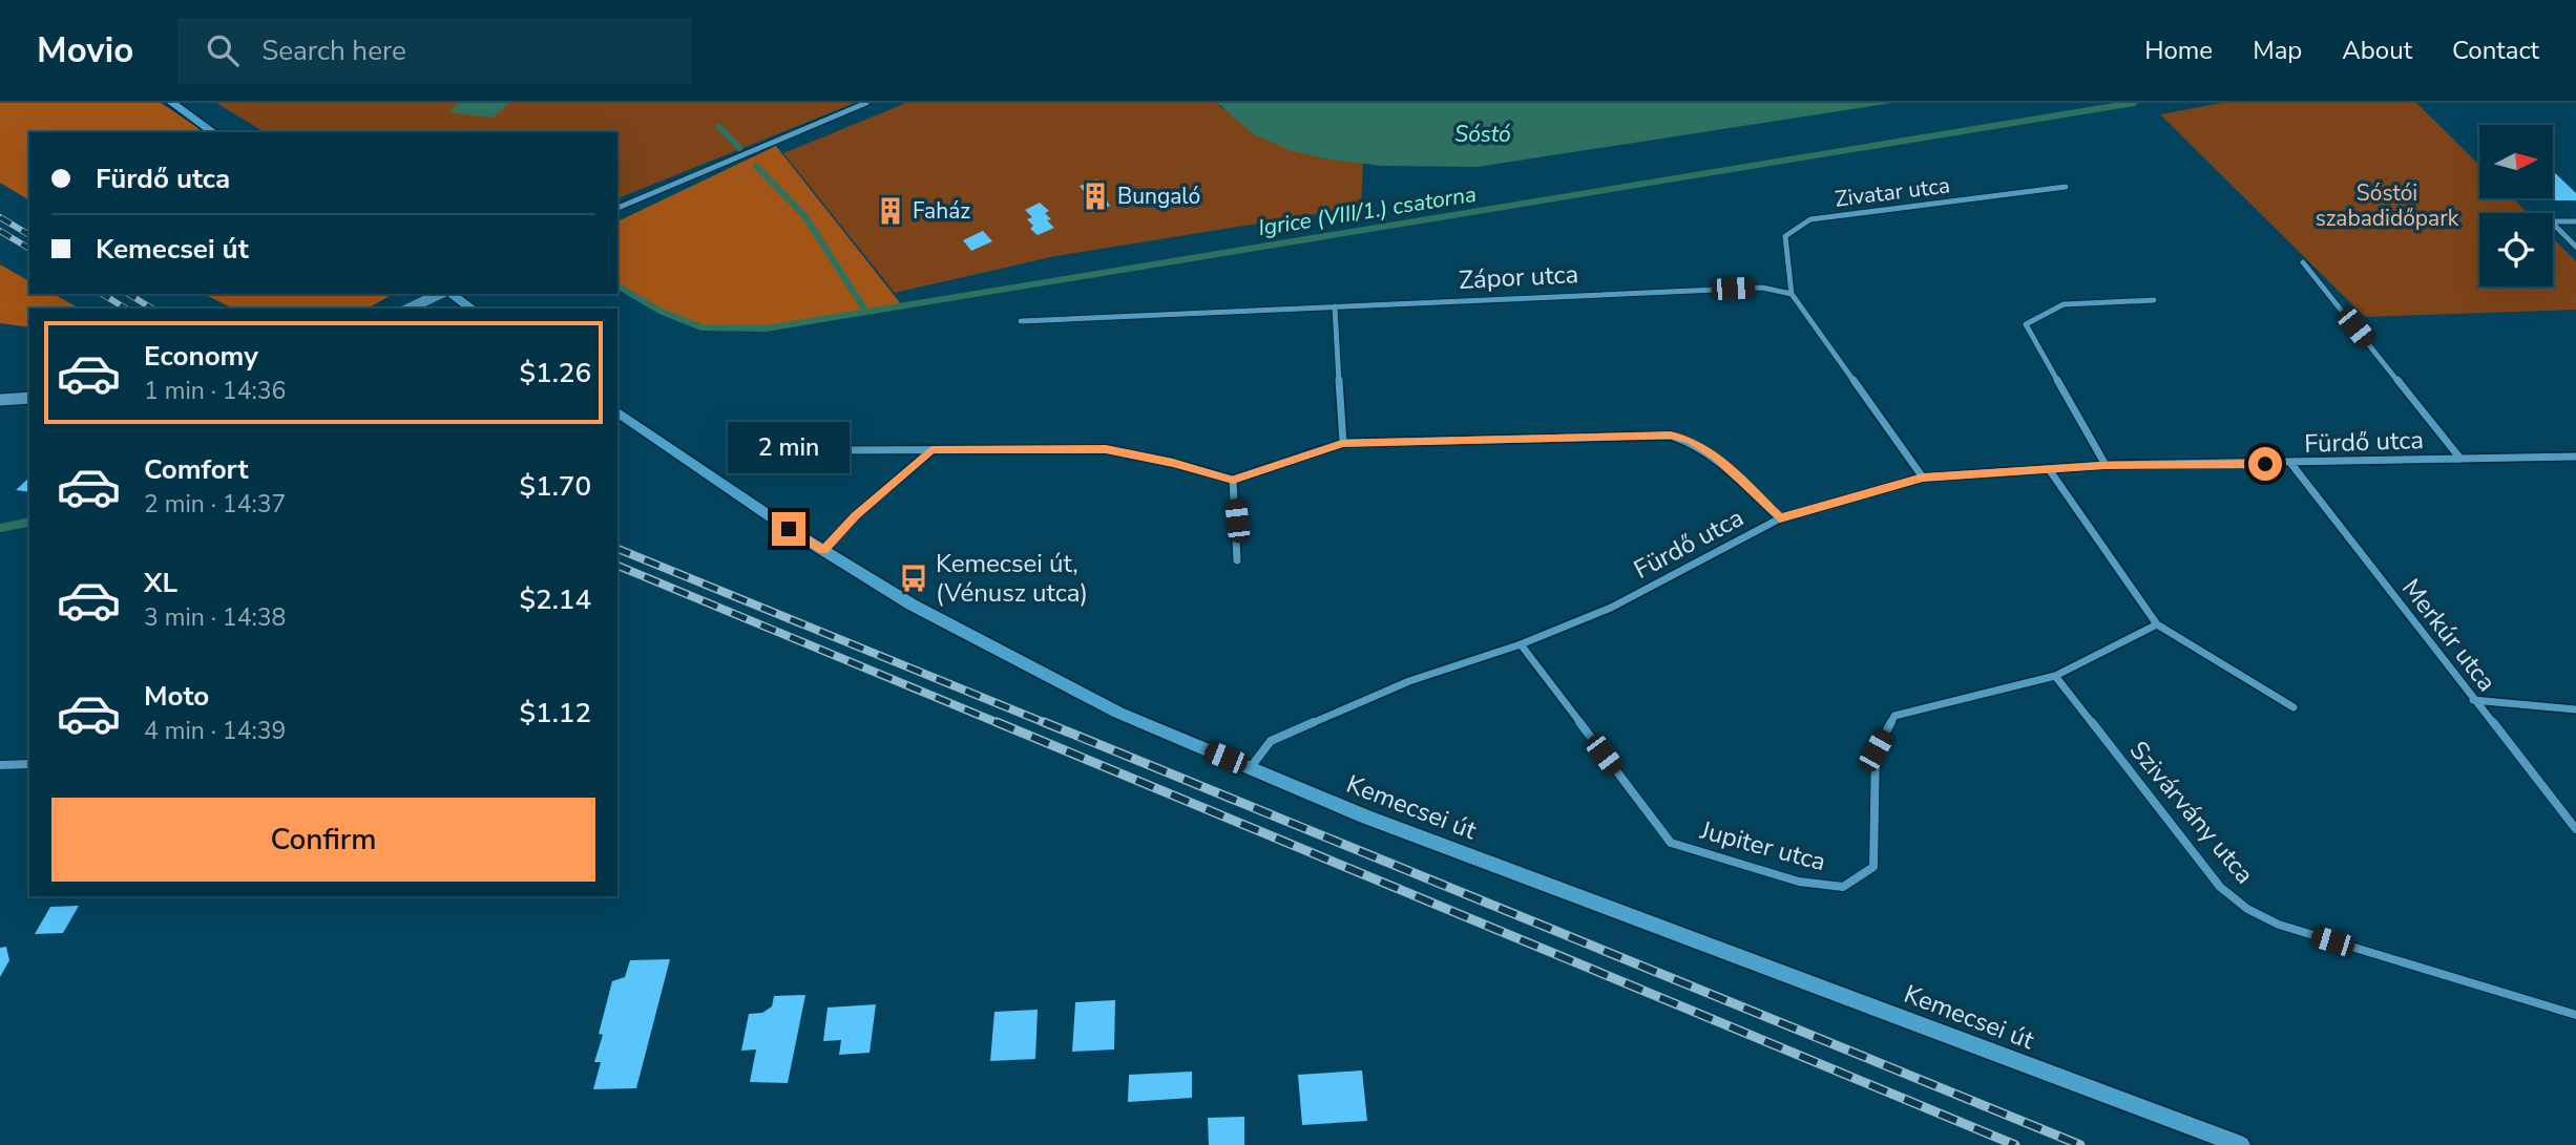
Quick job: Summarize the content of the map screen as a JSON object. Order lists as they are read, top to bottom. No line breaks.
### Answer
{"streets":{"main road":["Kemecsei út"],"street":["Zivatar utca","Zápor utca","Fürdő utca","Merkúr utca","Szivárvány utca","Jupiter utca"]},"crossings":[["Zivatar utca","Zápor utca"],["Fürdő utca","Merkúr utca"],["Fürdő utca","Kemecsei út"],["Fürdő utca","Jupiter utca"],["Szivárvány utca","Jupiter utca"]],"water":["Sóstó","Igrice (VIII/1.) csatorna"],"parks":["Sóstói szabadidőpark"],"places":{"building":["Bungaló","Faház"],"bus stop":["Kemecsei út, (Vénusz utca)"]},"north":"right","page":{"header":"Movio","search":"Search here","nav":["Home","Map","About","Contact"],"banner":["Fürdő utca","Kemecsei út"],"list":[{"name":"Economy","note":"1 min · 14:36","value":"$1.26"},{"name":"Comfort","note":"2 min · 14:37","value":"$1.70"},{"name":"XL","note":"3 min · 14:38","value":"$2.14"},{"name":"Moto","note":"4 min · 14:39","value":"$1.12"}],"bubble":"2 min","buttons":"Confirm"}}
